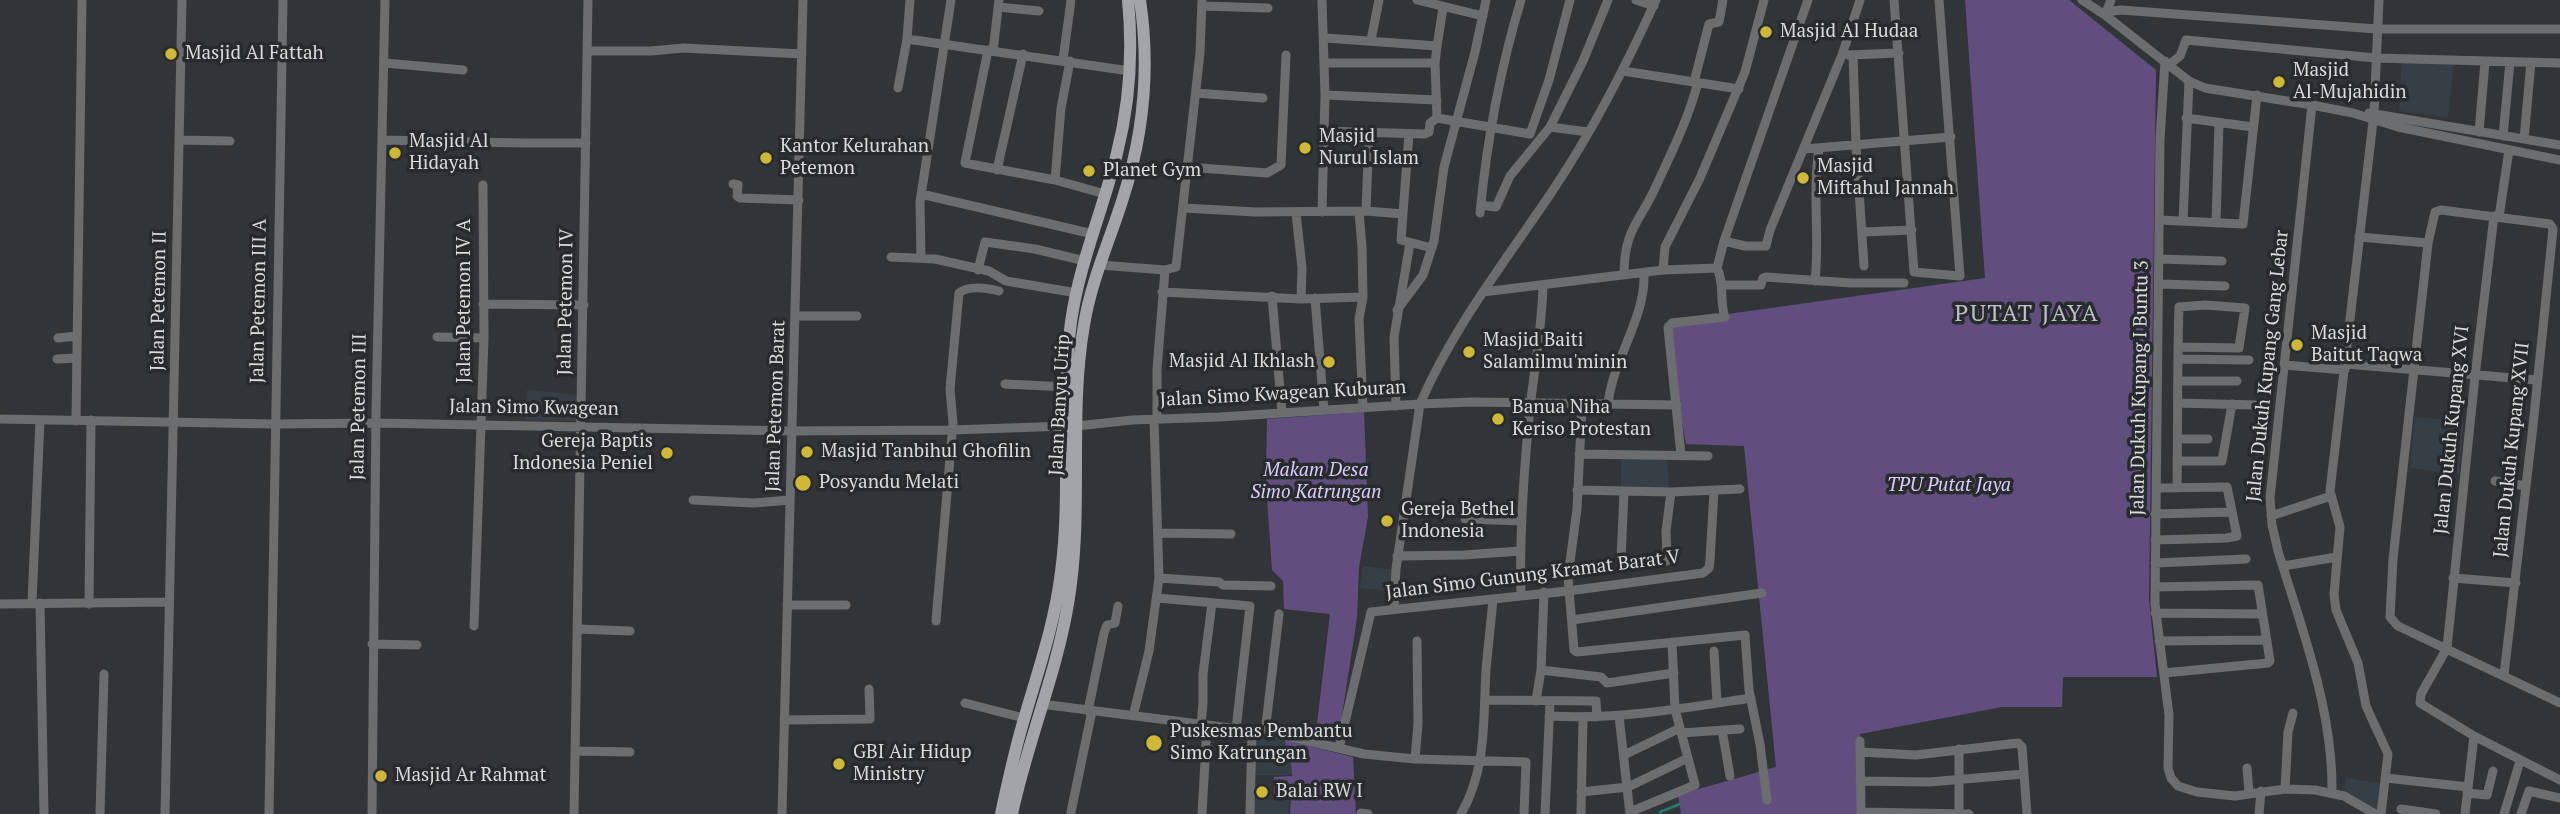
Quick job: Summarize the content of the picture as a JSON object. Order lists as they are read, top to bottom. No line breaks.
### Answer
{"streets":{"main road":["Jalan Banyu Urip"],"street":["Jalan Petemon II","Jalan Petemon III A","Jalan Petemon IV A","Jalan Petemon IV","Jalan Dukuh Kupang Gang Lebar","Jalan Dukuh Kupang I Buntu 3","Jalan Simo Kwagean Kuburan","Jalan Petemon Barat","Jalan Petemon III","Jalan Simo Kwagean","Jalan Dukuh Kupang XVI","Jalan Dukuh Kupang XVII","Jalan Simo Gunung Kramat Barat V"]},"crossings":[["Jalan Petemon II","Jalan Simo Kwagean"],["Jalan Petemon III A","Jalan Simo Kwagean"],["Jalan Petemon IV A","Jalan Simo Kwagean"],["Jalan Petemon IV","Jalan Simo Kwagean"],["Jalan Simo Kwagean Kuburan","Jalan Banyu Urip"],["Jalan Simo Kwagean Kuburan","Jalan Simo Kwagean"],["Jalan Banyu Urip","Jalan Simo Kwagean"],["Jalan Petemon Barat","Jalan Simo Kwagean"],["Jalan Petemon III","Jalan Simo Kwagean"],["Jalan Dukuh Kupang XVI","Jalan Dukuh Kupang XVII"]],"districts":["PUTAT JAYA"],"parks":["Makam Desa Simo Katrungan","TPU Putat Jaya"],"places":["Masjid Al Hudaa","Masjid Al Fattah","Masjid Al-Mujahidin","Masjid Nurul Islam","Masjid Al Hidayah","Kantor Kelurahan Petemon","Planet Gym","Masjid Miftahul Jannah","Masjid Baitut Taqwa","Masjid Baiti Salamilmu'minin","Masjid Al Ikhlash","Banua Niha Keriso Protestan","Masjid Tanbihul Ghofilin","Gereja Baptis Indonesia Peniel","Posyandu Melati","Gereja Bethel Indonesia","Puskesmas Pembantu Simo Katrungan","GBI Air Hidup Ministry","Masjid Ar Rahmat","Balai RW I"]}
